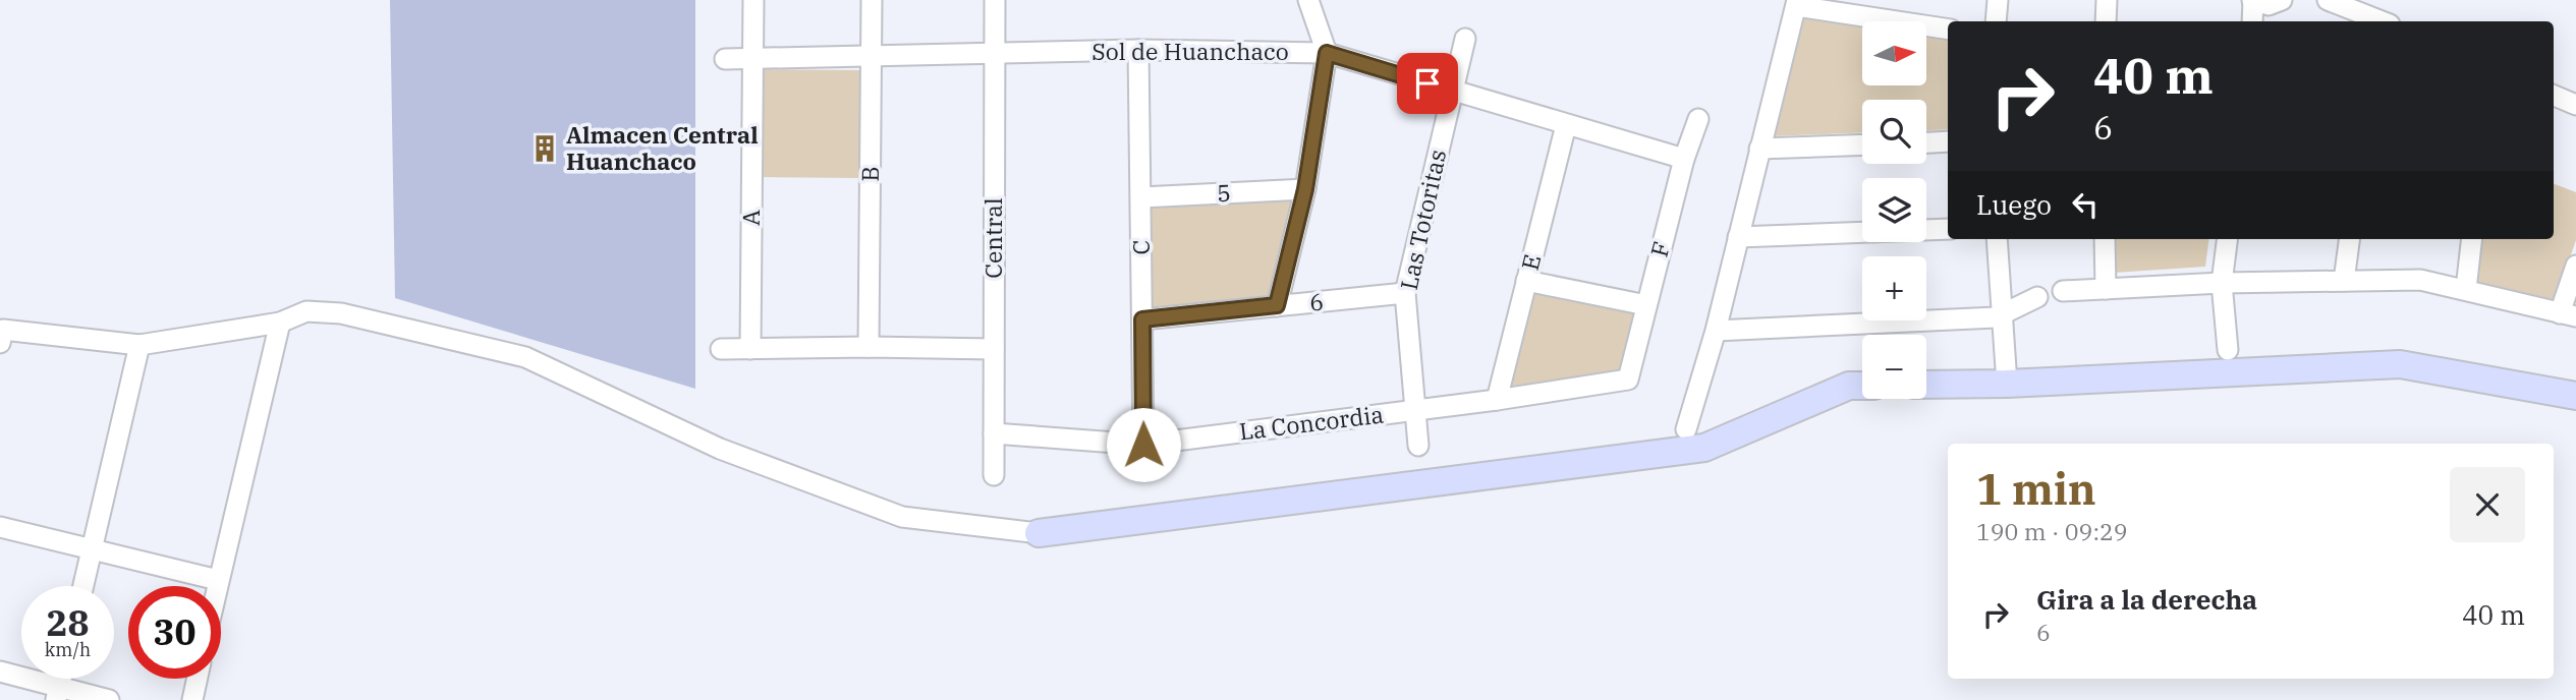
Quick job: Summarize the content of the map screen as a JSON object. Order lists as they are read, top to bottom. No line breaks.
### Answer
{"streets":{"street":["Sol de Huanchaco","B","5","A","Las Totoritas","Central","C","F","E","6","La Concordia"]},"crossings":[["Sol de Huanchaco","B"],["Sol de Huanchaco","A"],["Sol de Huanchaco","Las Totoritas"],["Sol de Huanchaco","Central"],["Sol de Huanchaco","C"],["Sol de Huanchaco","F"],["Sol de Huanchaco","E"],["5","C"],["Las Totoritas","6"],["Las Totoritas","La Concordia"],["Central","La Concordia"],["C","6"],["C","La Concordia"],["F","La Concordia"],["E","La Concordia"]],"places":{"building":["Almacen Central Huanchaco"]},"north":"right","page":{"map_buttons":["+","−"],"turn":["40 m","6"],"then":"Luego","heading":["1 min","190 m · 09:29"],"list":[{"name":"Gira a la derecha","note":"6","value":"40 m"}],"speed":"28 km/h","limit":"30"}}
